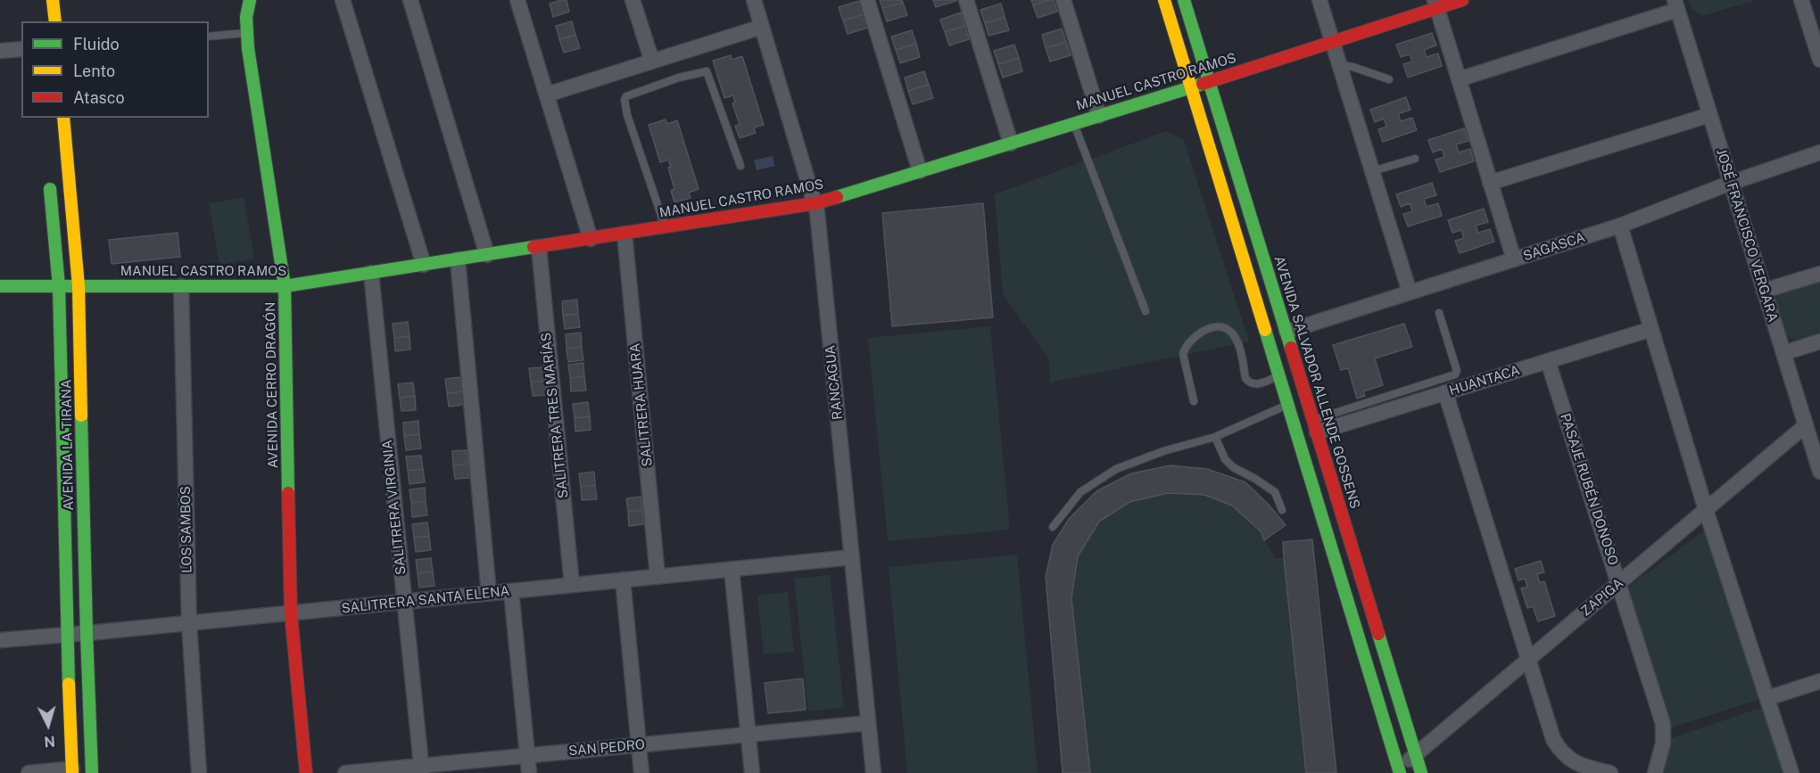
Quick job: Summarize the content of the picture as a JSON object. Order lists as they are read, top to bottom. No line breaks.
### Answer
{"streets":{"main road":["MANUEL CASTRO RAMOS","AVENIDA SALVADOR ALLENDE GOSSENS","AVENIDA CERRO DRAGÓN","AVENIDA LA TIRANA"],"street":["JOSÉ FRANCISCO VERGARA","SAGASCA","HUANTACA","RANCAGUA","SALITRERA HUARA","SALITRERA TRES MARÍAS","PASAJE RUBÉN DONOSO","SALITRERA VIRGINIA","LOS SAMBOS","ZAPIGA","SALITRERA SANTA ELENA","SAN PEDRO"]},"crossings":[["MANUEL CASTRO RAMOS","RANCAGUA"],["MANUEL CASTRO RAMOS","AVENIDA SALVADOR ALLENDE GOSSENS"],["MANUEL CASTRO RAMOS","AVENIDA CERRO DRAGÓN"],["MANUEL CASTRO RAMOS","SALITRERA HUARA"],["MANUEL CASTRO RAMOS","SALITRERA TRES MARÍAS"],["MANUEL CASTRO RAMOS","AVENIDA LA TIRANA"],["MANUEL CASTRO RAMOS","SALITRERA VIRGINIA"],["MANUEL CASTRO RAMOS","LOS SAMBOS"],["JOSÉ FRANCISCO VERGARA","SAGASCA"],["JOSÉ FRANCISCO VERGARA","ZAPIGA"],["SAGASCA","AVENIDA SALVADOR ALLENDE GOSSENS"],["HUANTACA","AVENIDA SALVADOR ALLENDE GOSSENS"],["HUANTACA","PASAJE RUBÉN DONOSO"],["RANCAGUA","SALITRERA SANTA ELENA"],["RANCAGUA","SAN PEDRO"],["AVENIDA SALVADOR ALLENDE GOSSENS","ZAPIGA"],["AVENIDA CERRO DRAGÓN","SALITRERA SANTA ELENA"],["SALITRERA HUARA","SALITRERA SANTA ELENA"],["SALITRERA TRES MARÍAS","SALITRERA SANTA ELENA"],["AVENIDA LA TIRANA","SALITRERA SANTA ELENA"],["PASAJE RUBÉN DONOSO","ZAPIGA"],["SALITRERA VIRGINIA","SALITRERA SANTA ELENA"],["SALITRERA VIRGINIA","SAN PEDRO"],["LOS SAMBOS","SALITRERA SANTA ELENA"]],"legend":["Fluido","Lento","Atasco"],"north":"bottom"}
